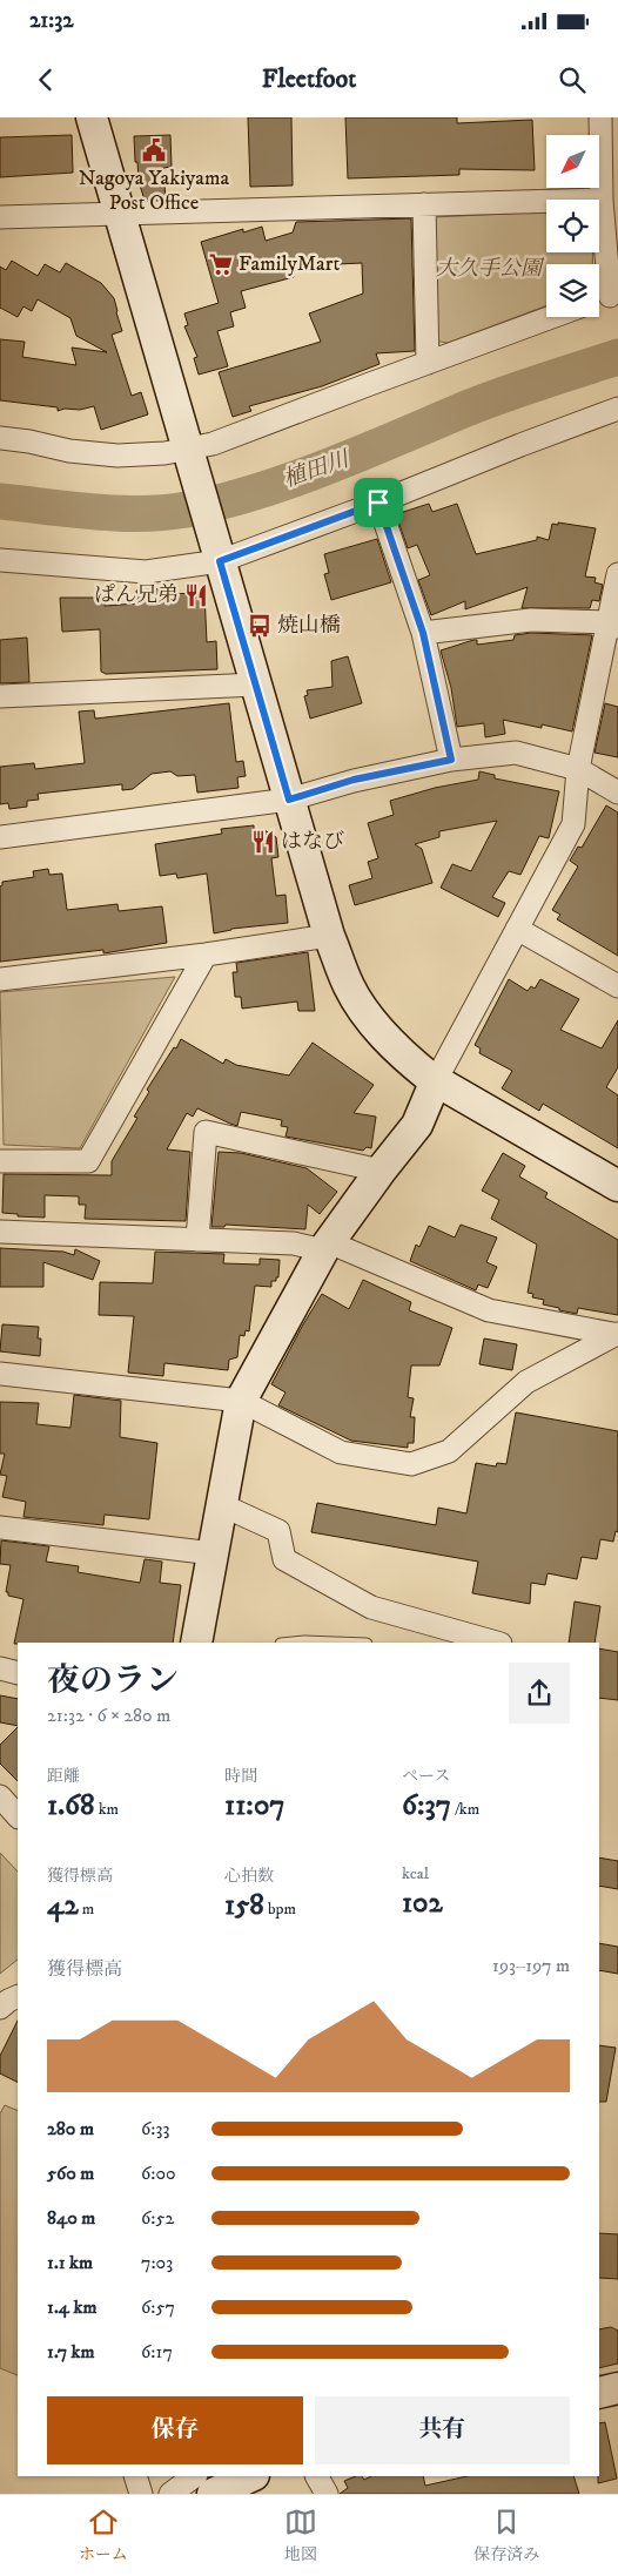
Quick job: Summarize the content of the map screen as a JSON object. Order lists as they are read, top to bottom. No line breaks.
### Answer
{"water":["植田川"],"parks":["大久手公園"],"places":{"public building":["Nagoya Yakiyama Post Office"],"supermarket":["FamilyMart"],"restaurant":["ぱん兄弟","はなび"],"bus stop":["焼山橋"]},"north":"bottom left","page":{"status":"21:32","header":"Fleetfoot","heading":["夜のラン","21:32 · 6 × 280 m"],"stats":[["距離","1.68 km"],["時間","11:07"],["ペース","6:37 /km"],["獲得標高","42 m"],["心拍数","158 bpm"],["kcal","102"]],"chart":["獲得標高","193–197 m"],"list":[{"name":"280 m","note":"6:33"},{"name":"560 m","note":"6:00"},{"name":"840 m","note":"6:52"},{"name":"1.1 km","note":"7:03"},{"name":"1.4 km","note":"6:57"},{"name":"1.7 km","note":"6:17"}],"buttons":["保存","共有"],"tabs":["ホーム","地図","保存済み"]}}
